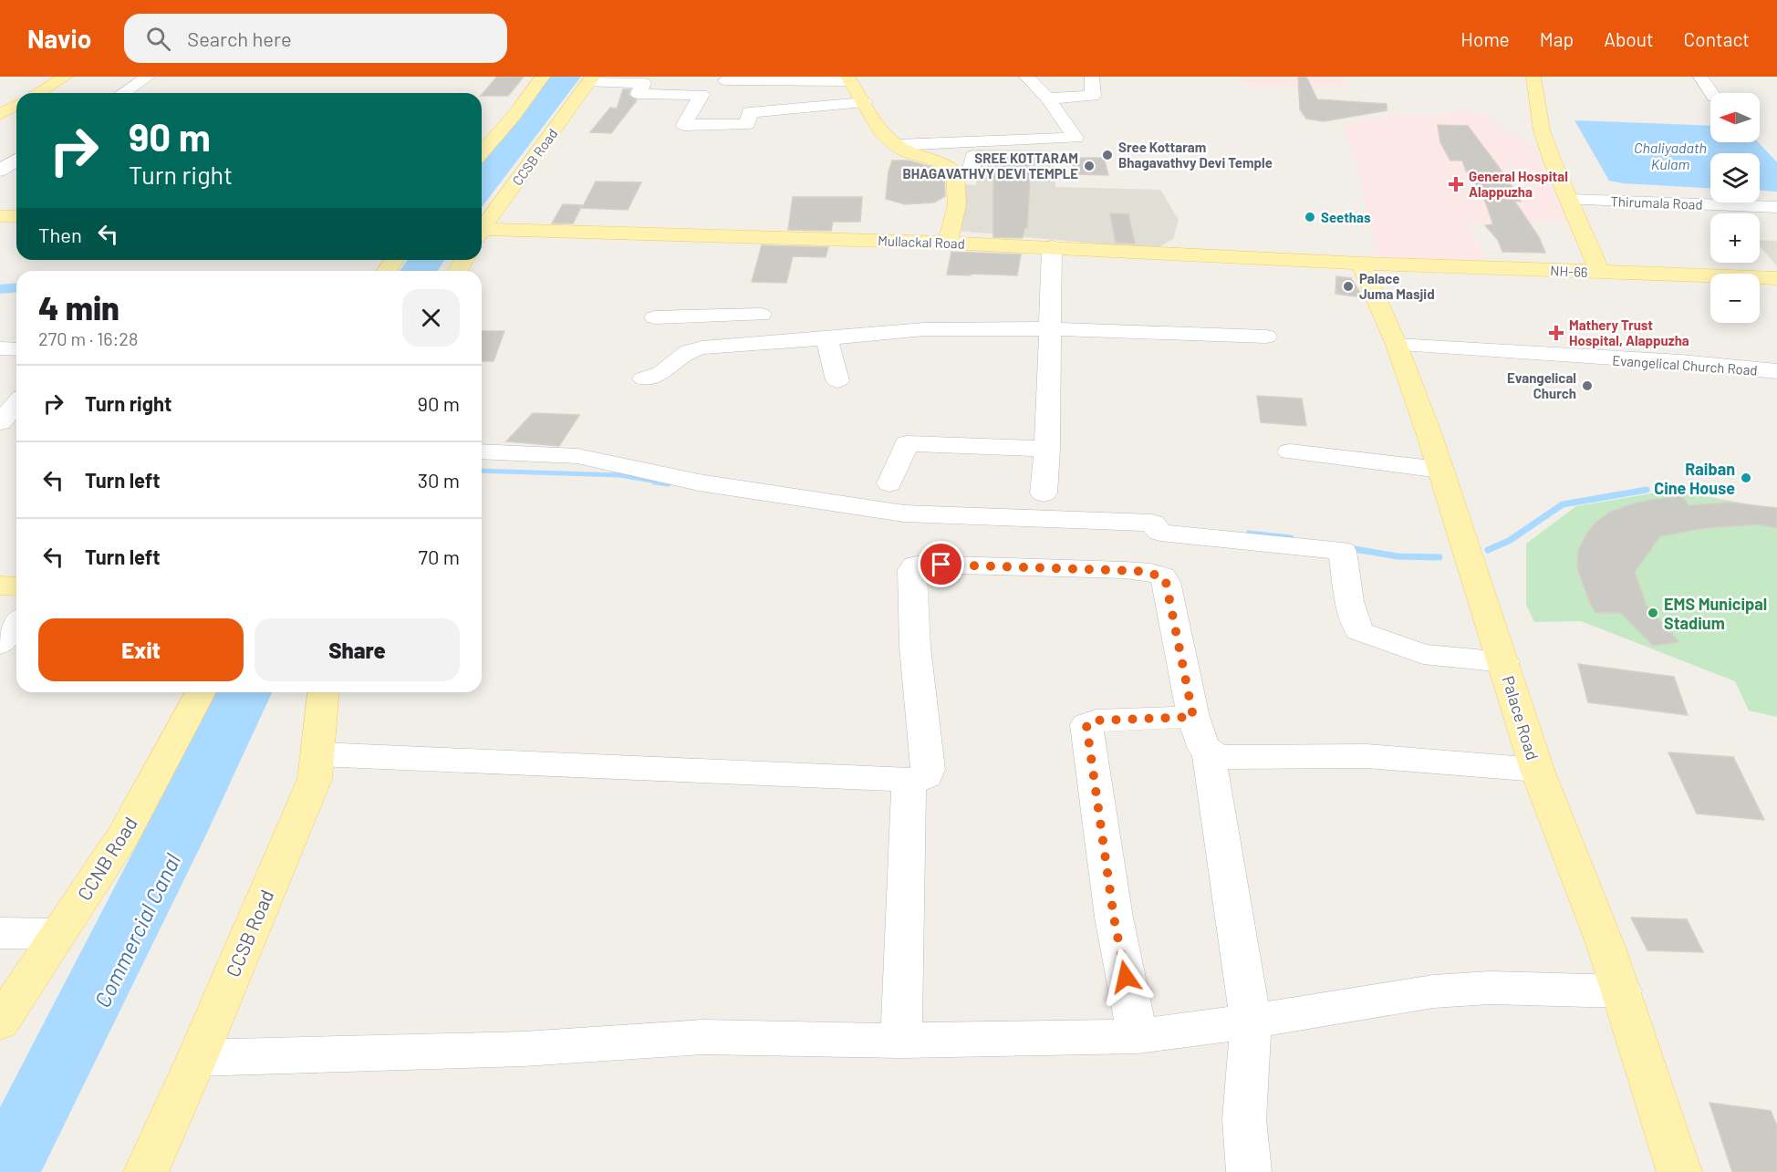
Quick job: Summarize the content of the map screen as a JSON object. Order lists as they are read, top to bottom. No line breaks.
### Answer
{"streets":{"main road":["CCSB Road","Mullackal Road","NH-66","Palace Road","CCNB Road"],"street":["Thirumala Road","Evangelical Church Road"]},"crossings":[["Mullackal Road","NH-66"],["Mullackal Road","Palace Road"],["NH-66","Palace Road"],["Evangelical Church Road","Palace Road"]],"water":["Chaliyadath Kulam","Commercial Canal"],"places":{"other":["Sree Kottaram Bhagavathvy Devi Temple","SREE KOTTARAM BHAGAVATHVY DEVI TEMPLE","Seethas","Palace Juma Masjid","Evangelical Church","Raiban Cine House","EMS Municipal Stadium"],"health":["General Hospital Alappuzha","Mathery Trust Hospital, Alappuzha"]},"north":"left","page":{"header":"Navio","search":"Search here","nav":["Home","Map","About","Contact"],"map_buttons":["+","−"],"turn":["90 m","Turn right"],"then":"Then","heading":["4 min","270 m · 16:28"],"list":[{"name":"Turn right","value":"90 m"},{"name":"Turn left","value":"30 m"},{"name":"Turn left","value":"70 m"}],"buttons":["Exit","Share"]}}
